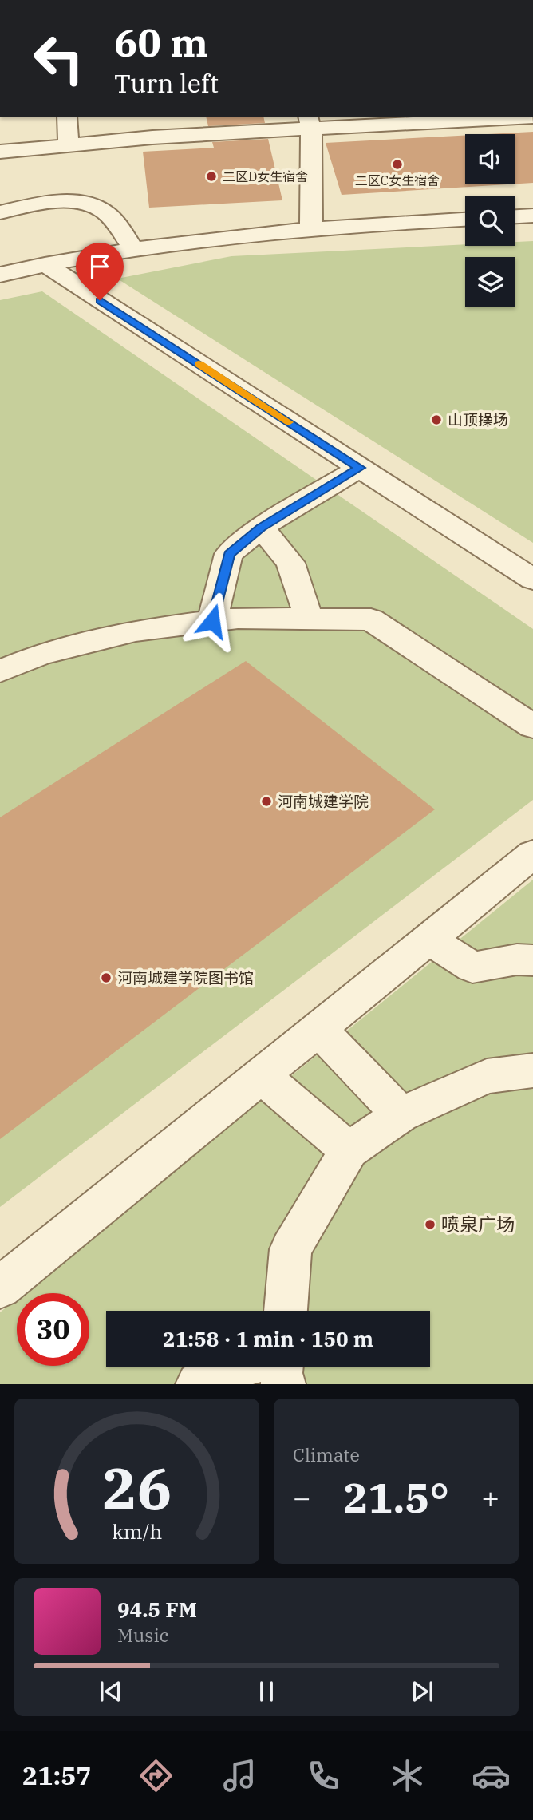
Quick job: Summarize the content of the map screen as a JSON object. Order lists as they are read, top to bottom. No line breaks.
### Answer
{"places":["二区C女生宿舍","二区D女生宿舍","山顶操场","河南城建学院","河南城建学院图书馆","喷泉广场"],"page":{"turn":["60 m","Turn left"],"limit":"30","trip":"21:58 · 1 min · 150 m","tile":"Climate","heat":["−","21.5°","+"],"song":["94.5 FM","Music"],"tabs":"21:57","gauge":["26","km/h"]}}
